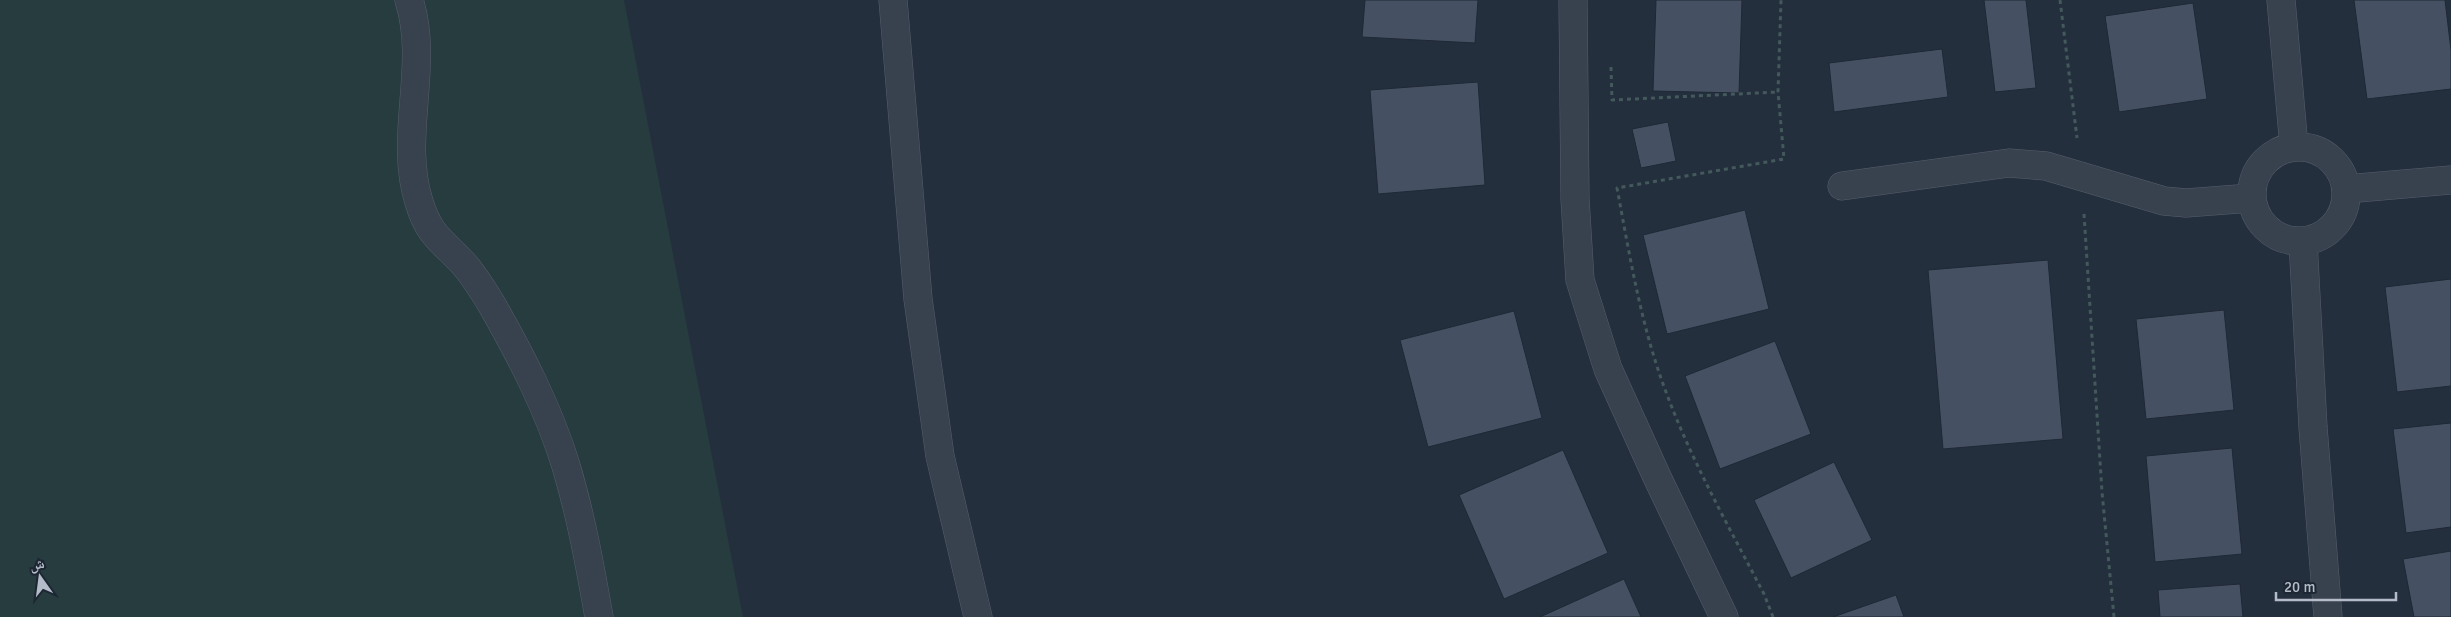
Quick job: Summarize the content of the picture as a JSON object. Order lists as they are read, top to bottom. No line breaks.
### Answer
{"scale_bar":"20 m","north":"top"}
